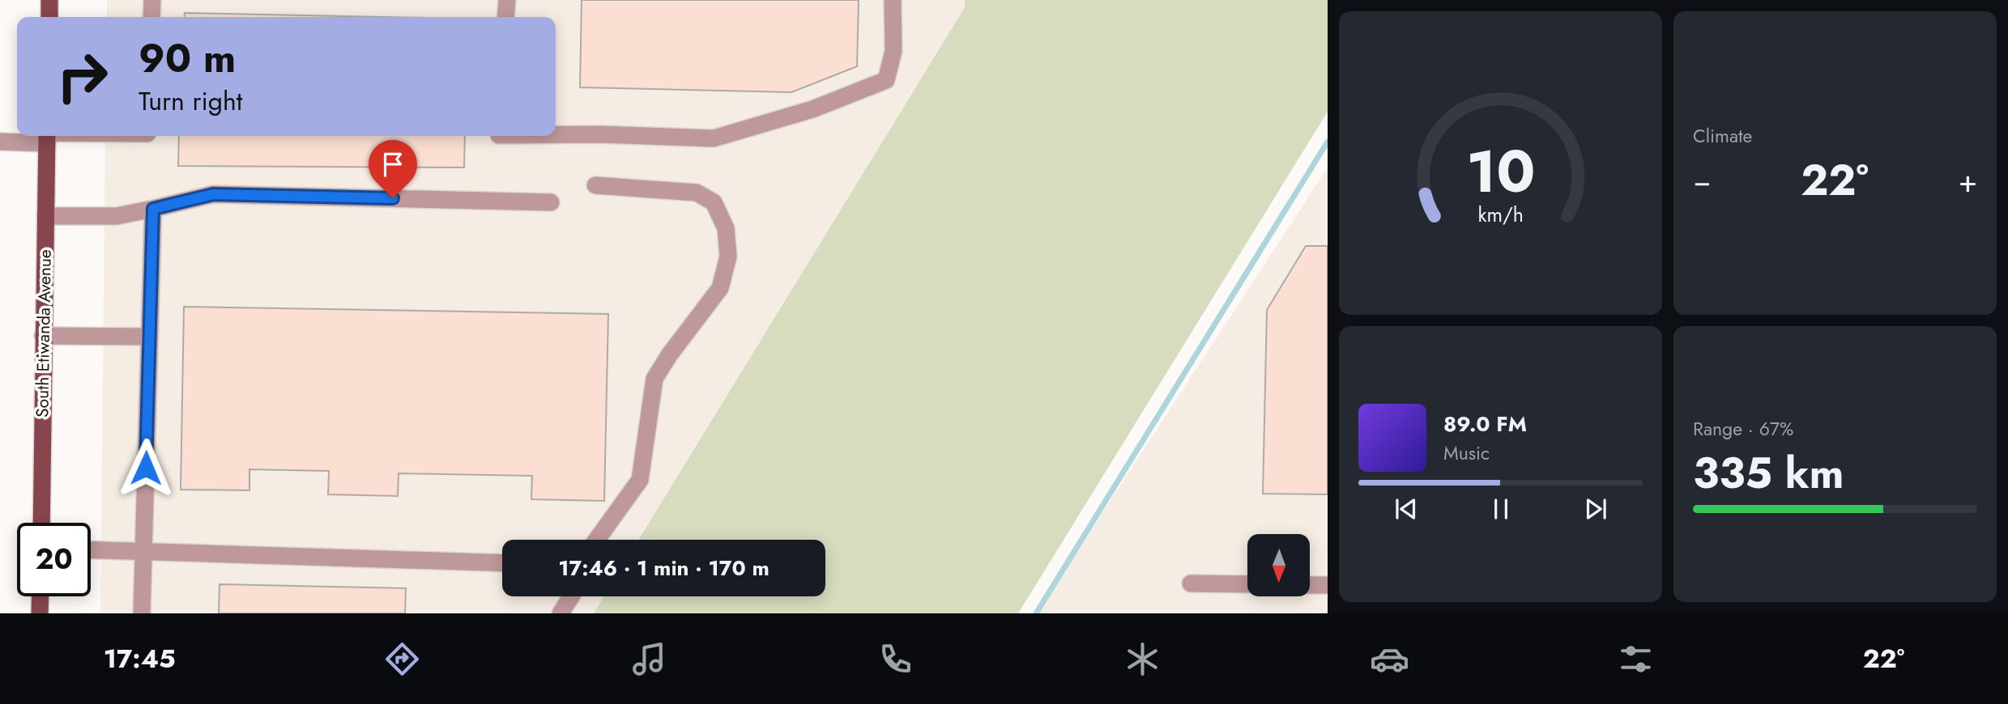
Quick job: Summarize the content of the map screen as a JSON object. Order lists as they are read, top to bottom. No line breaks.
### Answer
{"streets":{"main road":["South Etiwanda Avenue"]},"north":"bottom","page":{"tile":["Climate",["Range · 67%","335 km"]],"turn":["90 m","Turn right"],"heat":["−","22°","+"],"song":["89.0 FM","Music"],"limit":"20","trip":"17:46 · 1 min · 170 m","tabs":["17:45","22°"],"gauge":["10","km/h"]}}
